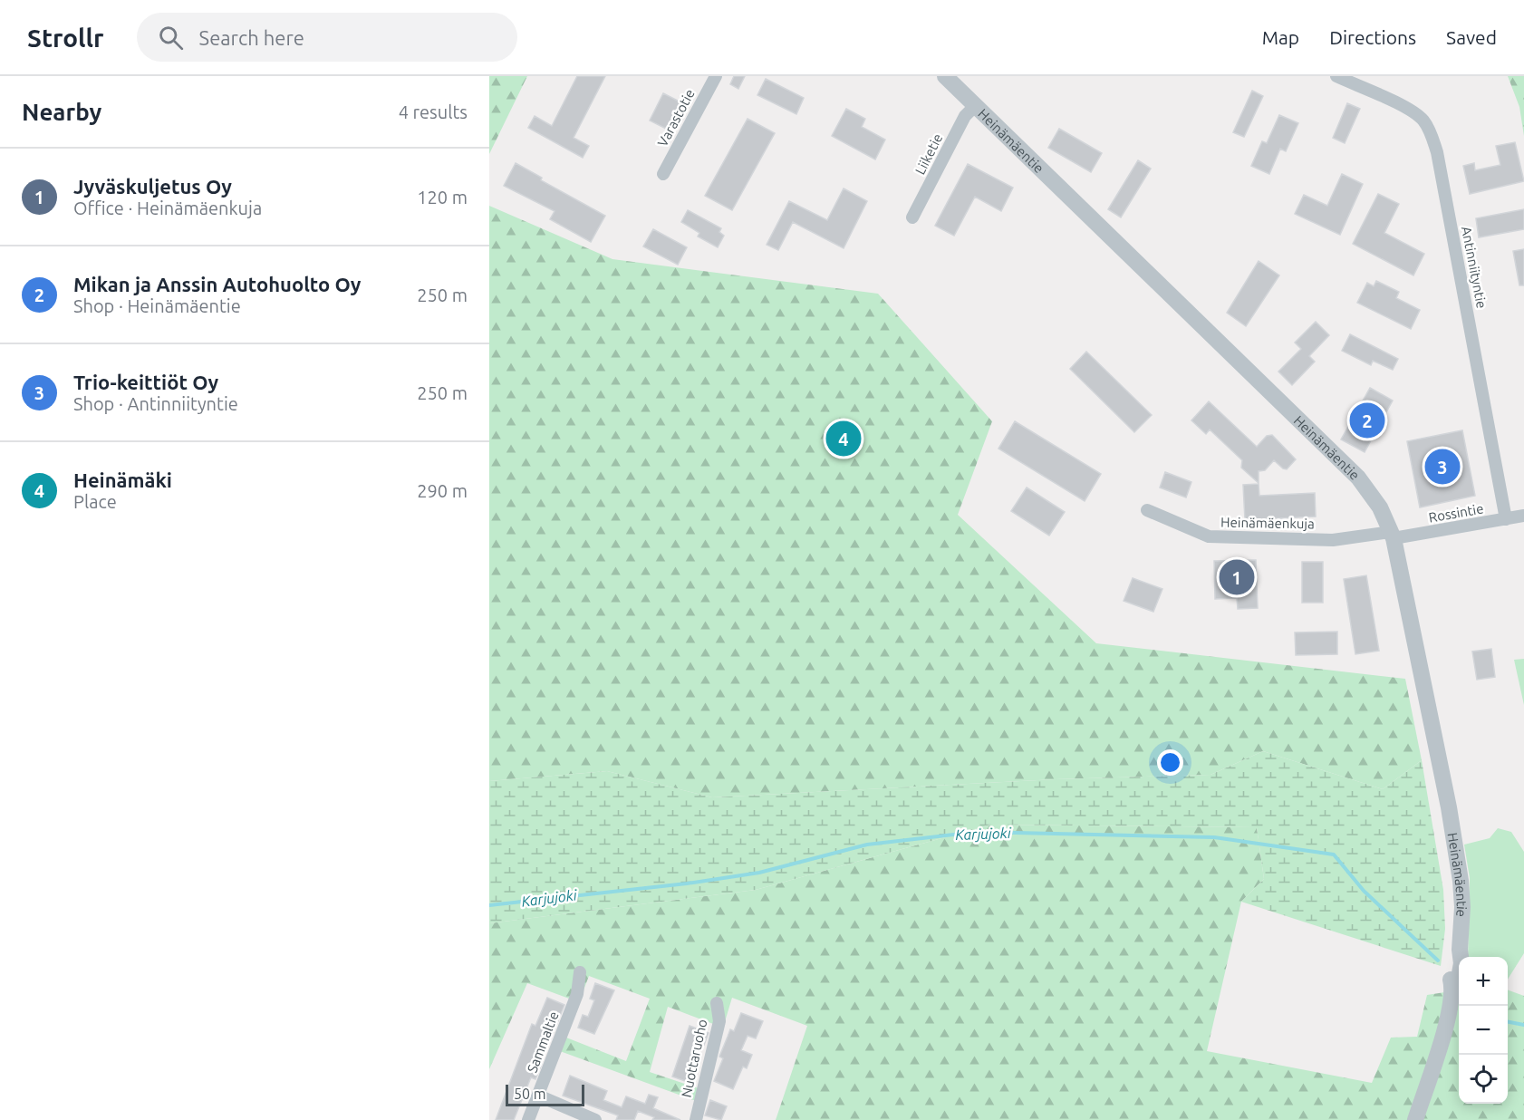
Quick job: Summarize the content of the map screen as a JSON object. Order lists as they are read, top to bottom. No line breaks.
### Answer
{"streets":{"street":["Varastotie","Heinämäentie","Liiketie","Antinniityntie","Rossintie","Heinämäenkuja","Sammaltie","Nuottaruoho"]},"crossings":[["Heinämäentie","Liiketie"],["Heinämäentie","Rossintie"],["Heinämäentie","Heinämäenkuja"],["Antinniityntie","Rossintie"],["Rossintie","Heinämäenkuja"]],"water":["Karjujoki"],"scale_bar":"50 m","page":{"header":"Strollr","search":"Search here","nav":["Map","Directions","Saved"],"heading":["Nearby","4 results"],"list":[{"mark":"1","name":"Jyväskuljetus Oy","note":"Office · Heinämäenkuja","value":"120 m"},{"mark":"2","name":"Mikan ja Anssin Autohuolto Oy","note":"Shop · Heinämäentie","value":"250 m"},{"mark":"3","name":"Trio-keittiöt Oy","note":"Shop · Antinniityntie","value":"250 m"},{"mark":"4","name":"Heinämäki","note":"Place","value":"290 m"}],"pins":["2","4","3","1"],"map_buttons":["+","−"],"scale":"50 m"}}
